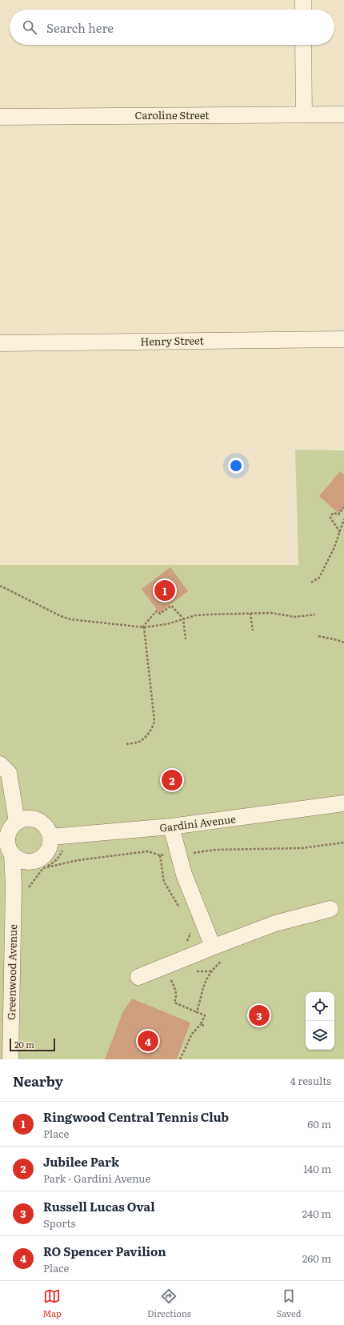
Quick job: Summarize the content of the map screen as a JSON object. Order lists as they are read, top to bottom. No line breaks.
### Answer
{"streets":{"street":["Caroline Street","Henry Street","Gardini Avenue","Greenwood Avenue"]},"crossings":[["Gardini Avenue","Greenwood Avenue"]],"scale_bar":"20 m","page":{"search":"Search here","pins":["1","2","3","4"],"scale":"20 m","heading":["Nearby","4 results"],"list":[{"mark":"1","name":"Ringwood Central Tennis Club","note":"Place","value":"60 m"},{"mark":"2","name":"Jubilee Park","note":"Park · Gardini Avenue","value":"140 m"},{"mark":"3","name":"Russell Lucas Oval","note":"Sports","value":"240 m"},{"mark":"4","name":"RO Spencer Pavilion","note":"Place","value":"260 m"}],"nav":["Map","Directions","Saved"]}}
